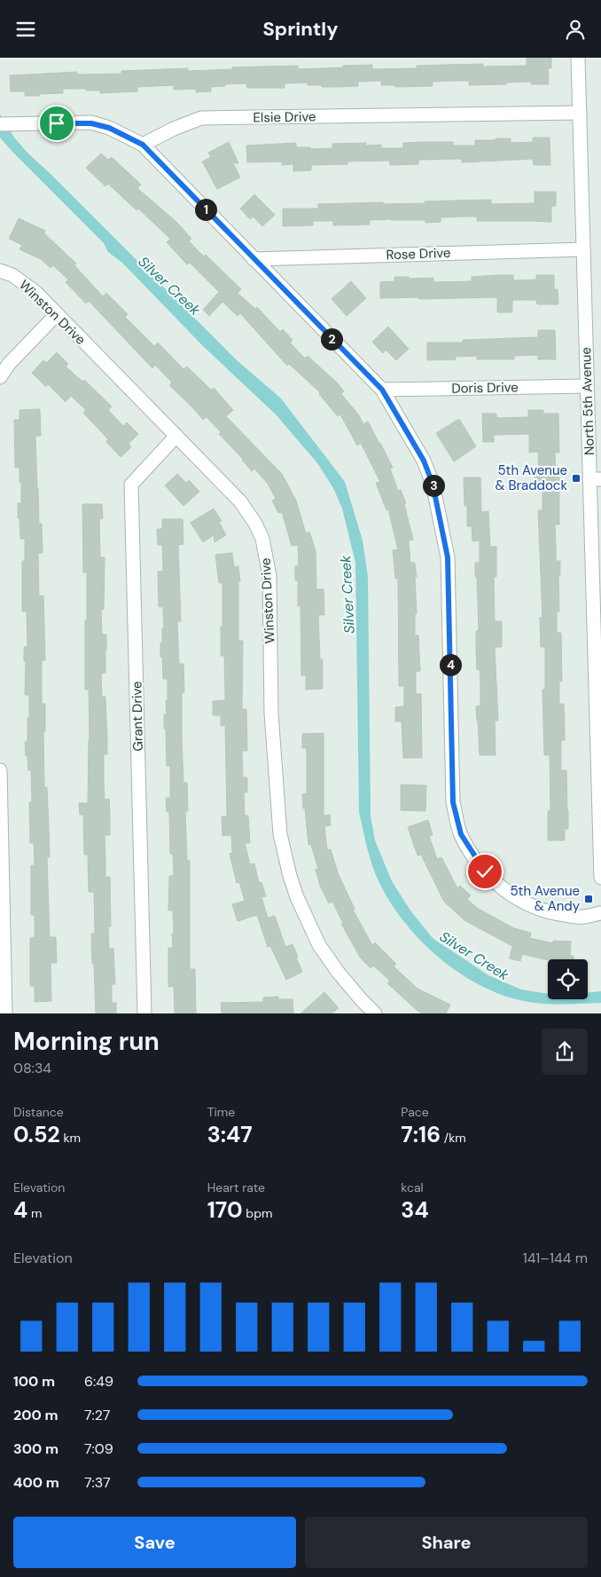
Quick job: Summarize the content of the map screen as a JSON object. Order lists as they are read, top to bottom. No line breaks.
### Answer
{"streets":{"street":["Elsie Drive","Rose Drive","Winston Drive","Doris Drive","North 5th Avenue","Grant Drive"]},"crossings":[["Elsie Drive","North 5th Avenue"],["Rose Drive","North 5th Avenue"],["Winston Drive","Grant Drive"],["Doris Drive","North 5th Avenue"]],"water":["Silver Creek"],"places":{"transit":["5th Avenue & Braddock","5th Avenue & Andy"]},"page":{"header":"Sprintly","pins":["1","2","3","4"],"heading":["Morning run","08:34"],"stats":[["Distance","0.52 km"],["Time","3:47"],["Pace","7:16 /km"],["Elevation","4 m"],["Heart rate","170 bpm"],["kcal","34"]],"chart":["Elevation","141–144 m"],"list":[{"name":"100 m","note":"6:49"},{"name":"200 m","note":"7:27"},{"name":"300 m","note":"7:09"},{"name":"400 m","note":"7:37"}],"buttons":["Save","Share"]}}
